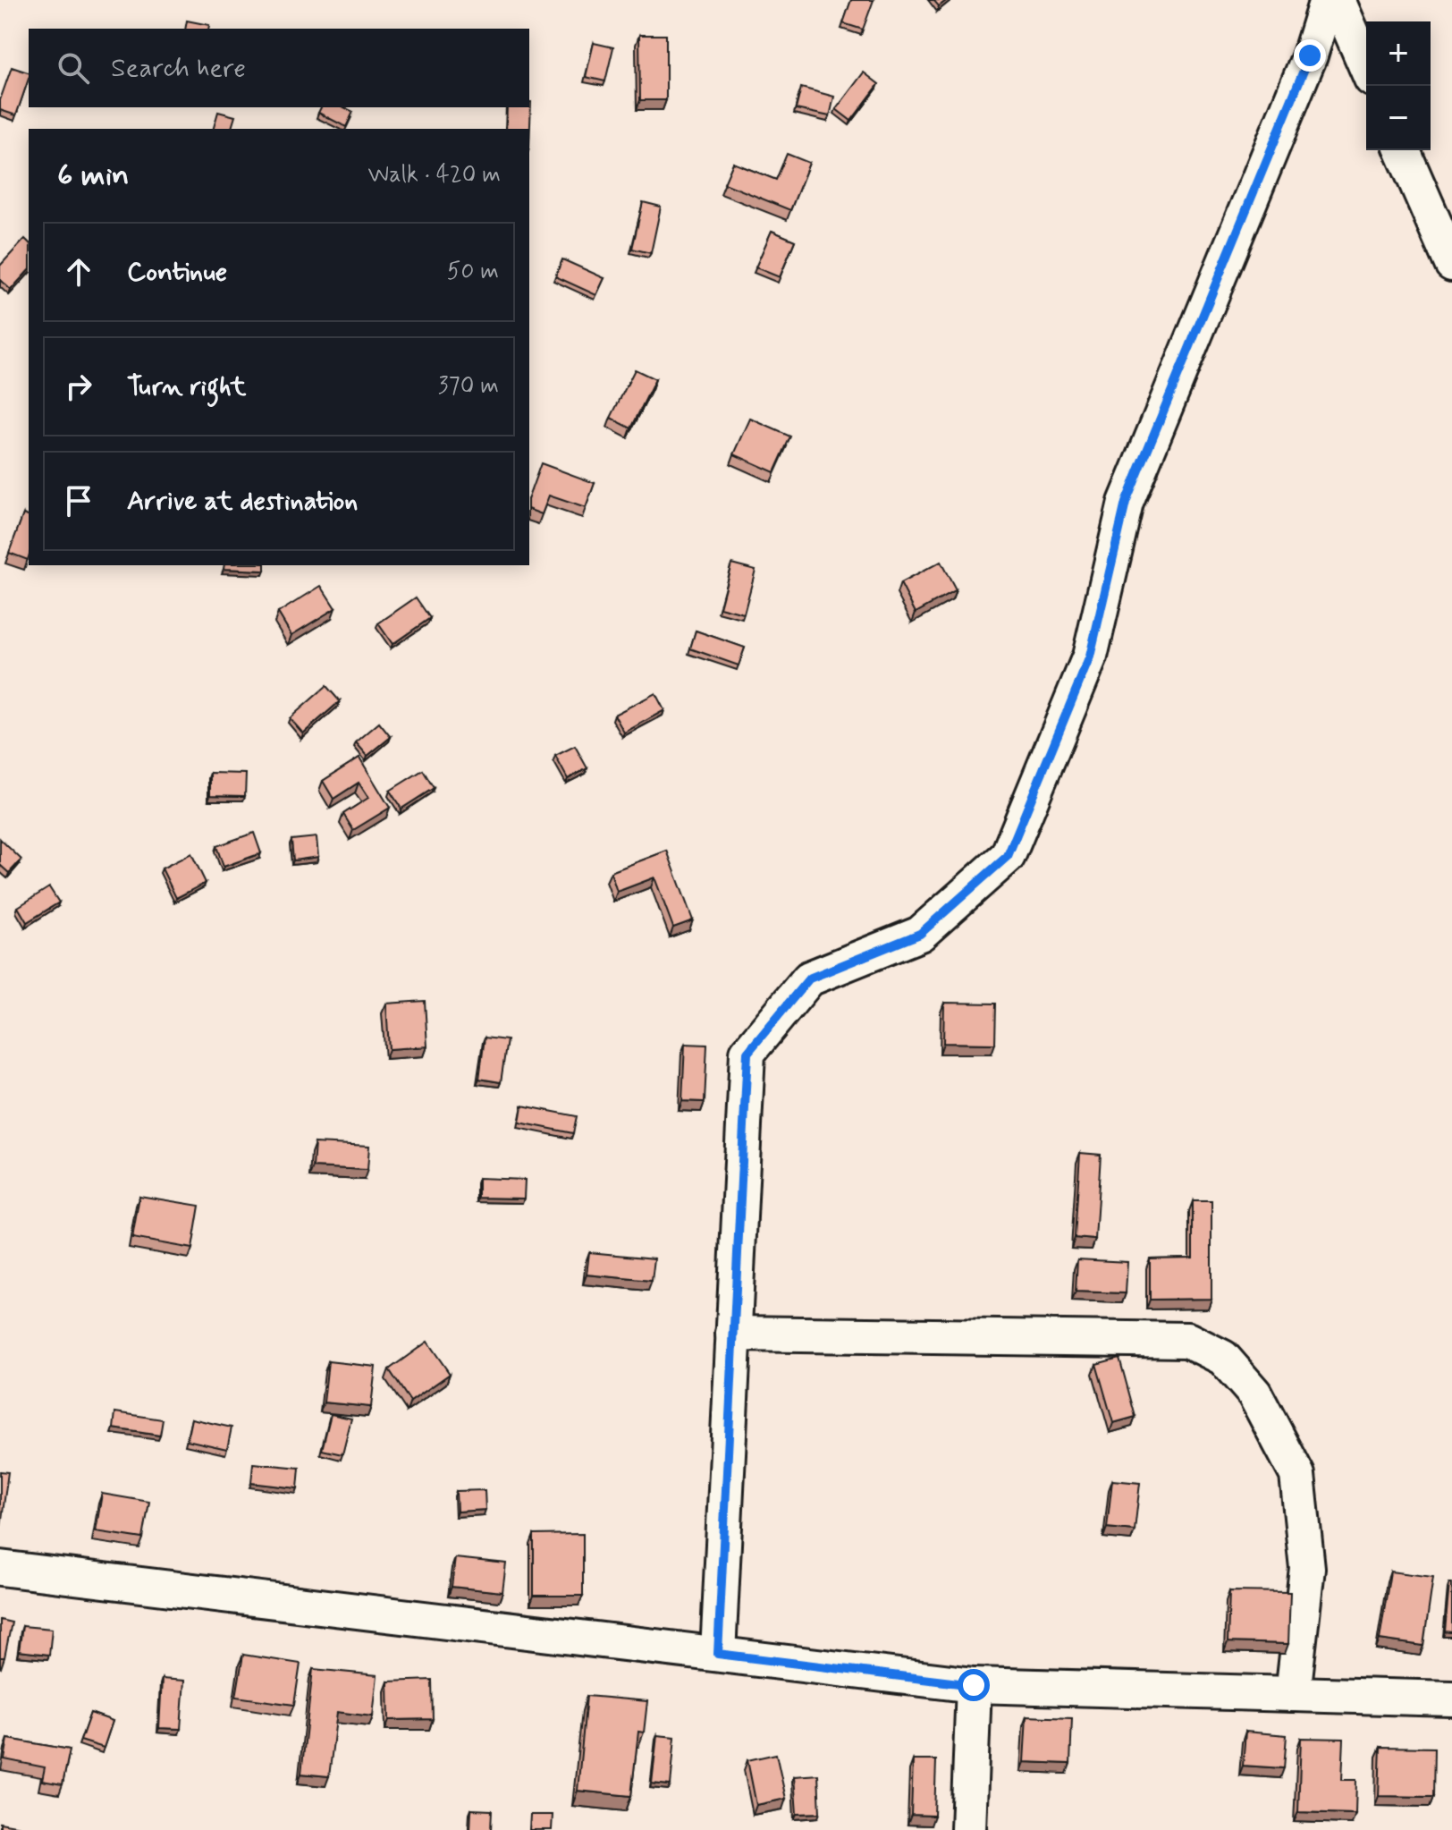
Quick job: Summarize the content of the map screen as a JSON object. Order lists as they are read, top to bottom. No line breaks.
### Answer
{"page":{"map_buttons":["+","−"],"search":"Search here","heading":["6 min","Walk · 420 m"],"list":[["Continue","50 m"],["Turn right","370 m"],"Arrive at destination"]}}
